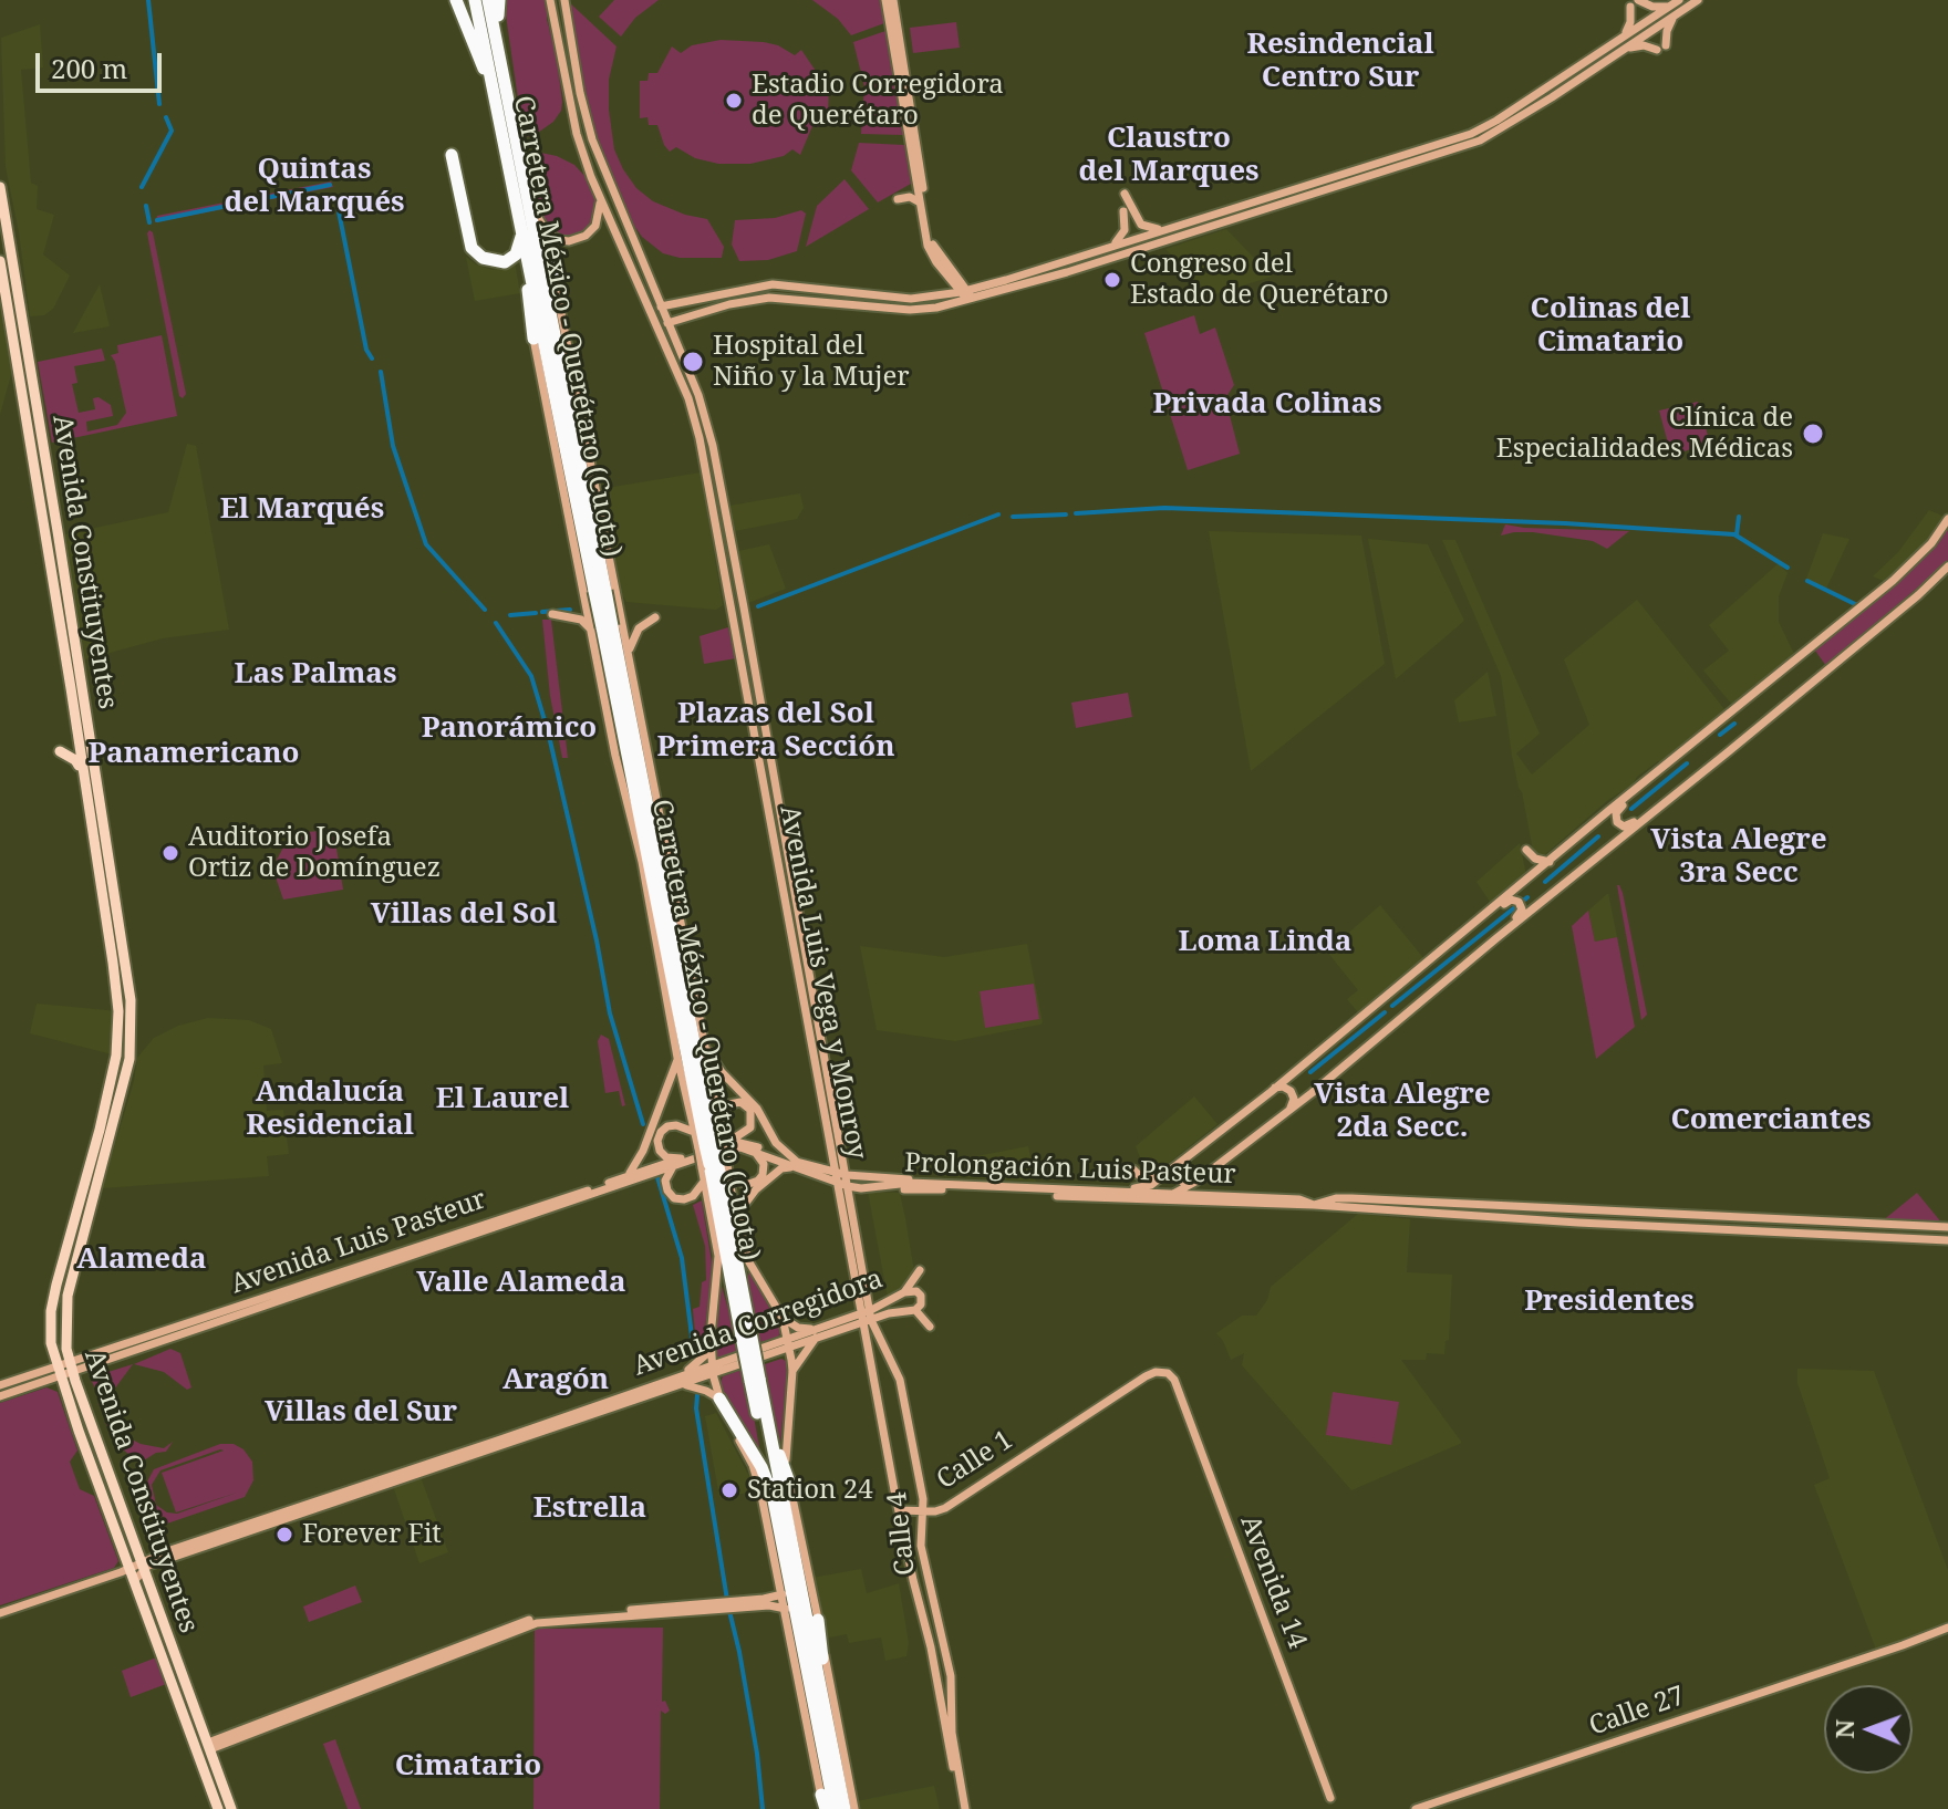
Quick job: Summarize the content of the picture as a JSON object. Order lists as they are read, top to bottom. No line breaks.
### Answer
{"streets":{"highway":["Carretera México - Querétaro (Cuota)"],"main road":["Avenida Constituyentes","Avenida Luis Vega y Monroy","Prolongación Luis Pasteur","Avenida Luis Pasteur","Avenida Corregidora","Calle 1","Calle 4","Avenida 14","Calle 27"]},"crossings":[["Carretera México - Querétaro (Cuota)","Prolongación Luis Pasteur"],["Avenida Constituyentes","Avenida Luis Pasteur"],["Avenida Constituyentes","Avenida Corregidora"],["Avenida Luis Vega y Monroy","Prolongación Luis Pasteur"],["Avenida Luis Vega y Monroy","Avenida Corregidora"],["Avenida Luis Vega y Monroy","Calle 4"],["Prolongación Luis Pasteur","Avenida Luis Pasteur"],["Prolongación Luis Pasteur","Avenida Corregidora"],["Prolongación Luis Pasteur","Calle 4"],["Avenida Corregidora","Calle 4"],["Calle 1","Calle 4"],["Calle 1","Avenida 14"]],"districts":["Resindencial Centro Sur","Claustro del Marques","Quintas del Marqués","Colinas del Cimatario","Privada Colinas","El Marqués","Las Palmas","Plazas del Sol Primera Sección","Panorámico","Panamericano","Vista Alegre 3ra Secc","Villas del Sol","Loma Linda","Andalucía Residencial","Vista Alegre 2da Secc.","El Laurel","Comerciantes","Alameda","Valle Alameda","Presidentes","Aragón","Villas del Sur","Estrella","Cimatario"],"places":["Estadio Corregidora de Querétaro","Congreso del Estado de Querétaro","Hospital del Niño y la Mujer","Clínica de Especialidades Médicas","Auditorio Josefa Ortiz de Domínguez","Station 24","Forever Fit"],"scale_bar":"200 m","north":"left"}
